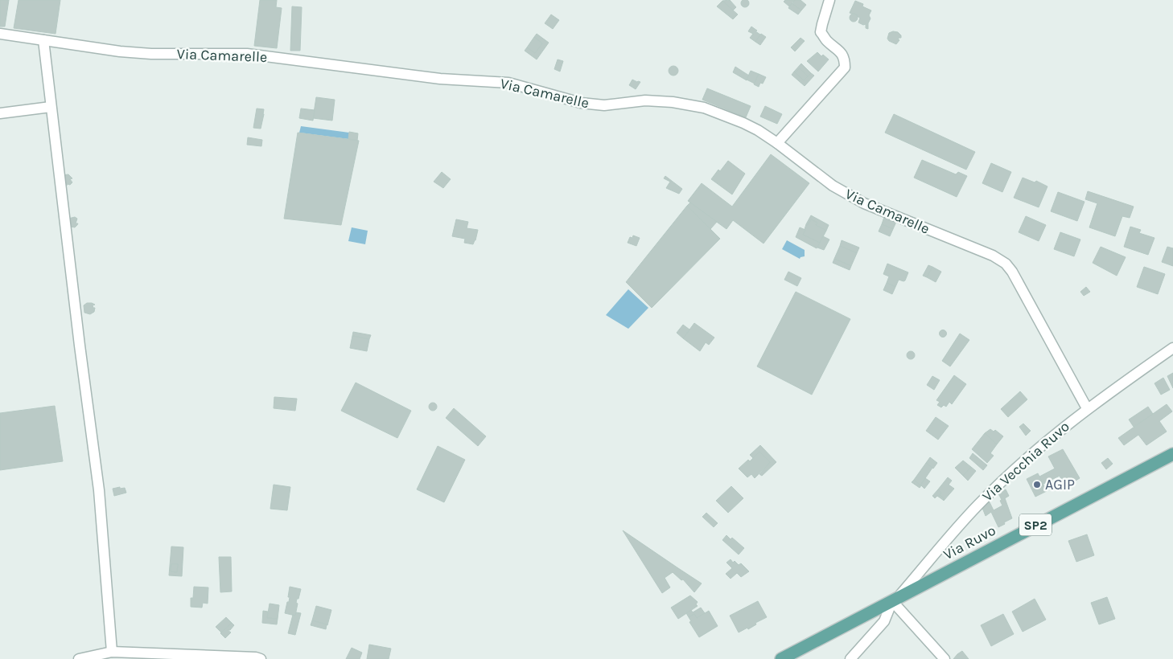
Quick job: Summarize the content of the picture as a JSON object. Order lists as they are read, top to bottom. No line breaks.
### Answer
{"streets":{"main road":["SP2","Via Ruvo"],"street":["Via Camarelle","Via Vecchia Ruvo"]},"crossings":[["Via Camarelle","Via Vecchia Ruvo"],["Via Vecchia Ruvo","Via Ruvo"]],"places":["AGIP"]}
